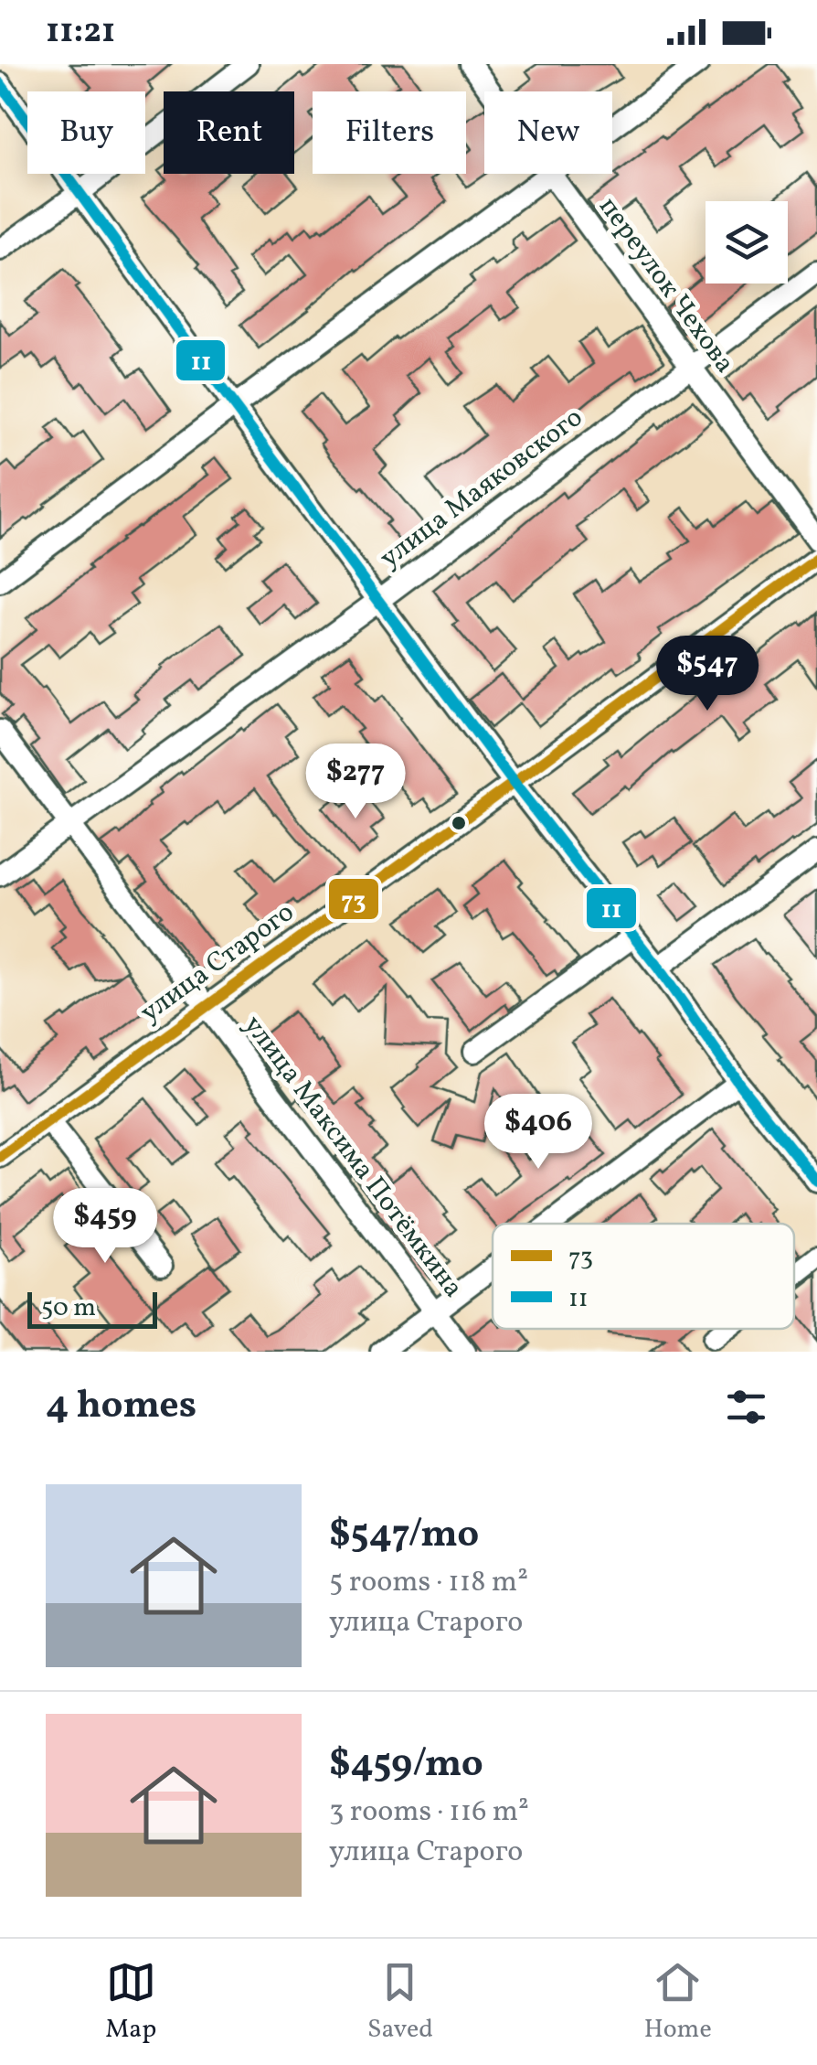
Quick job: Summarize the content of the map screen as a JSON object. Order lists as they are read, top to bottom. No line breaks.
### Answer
{"streets":{"street":["переулок Чехова","улица Маяковского","улица Старого","улица Максима Потёмкина"]},"crossings":[["переулок Чехова","улица Маяковского"],["улица Маяковского","улица Максима Потёмкина"],["улица Старого","улица Максима Потёмкина"]],"lines":["transit line 11","transit line 73"],"legend":["73","11"],"scale_bar":"50 m","page":{"status":"11:21","chip":["Buy","Rent","Filters","New"],"price":["$547","$277","$406","$459"],"scale":"50 m","heading":"4 homes","list":[{"name":"$547/mo","note":"5 rooms · 118 m² · улица Старого"},{"name":"$459/mo","note":"3 rooms · 116 m² · улица Старого"}],"tabs":["Map","Saved","Home"]}}
